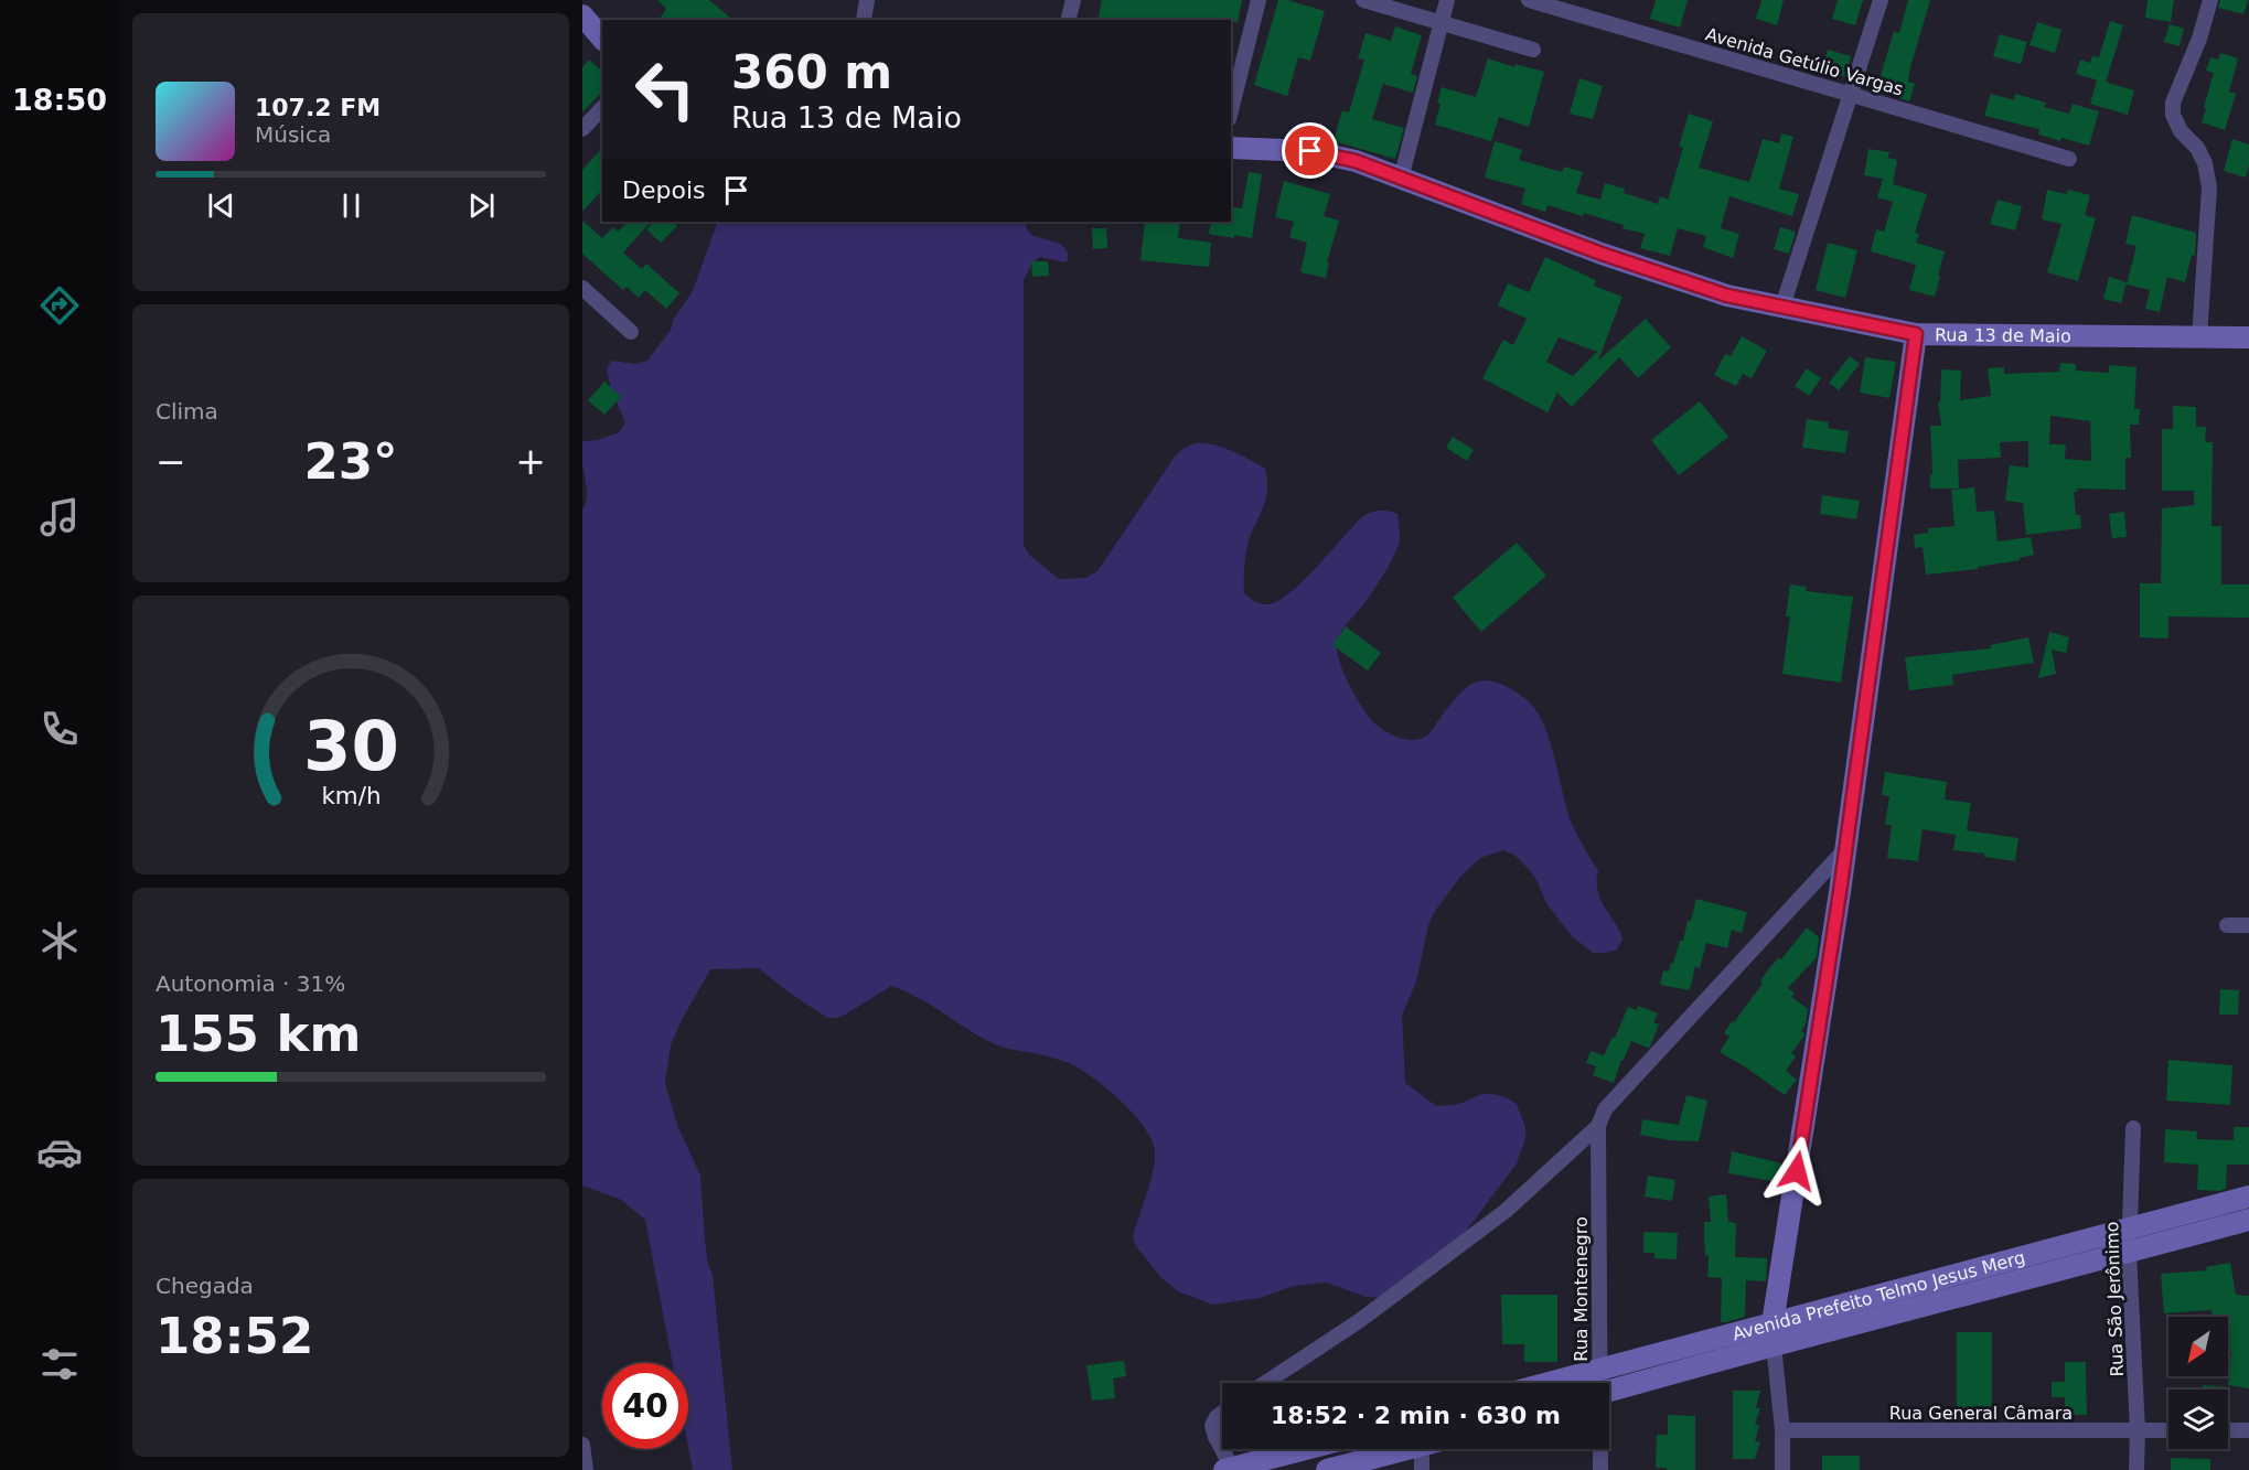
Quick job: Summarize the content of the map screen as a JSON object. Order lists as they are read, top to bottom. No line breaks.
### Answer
{"streets":{"main road":["Rua 13 de Maio","Avenida Prefeito Telmo Jesus Merg"],"street":["Avenida Getúlio Vargas","Rua Montenegro","Rua São Jerônimo","Rua General Câmara"]},"crossings":[["Rua Montenegro","Avenida Prefeito Telmo Jesus Merg"],["Avenida Prefeito Telmo Jesus Merg","Rua São Jerônimo"],["Rua São Jerônimo","Rua General Câmara"]],"north":"bottom left","page":{"tabs":"18:50","turn":["360 m","Rua 13 de Maio"],"song":["107.2 FM","Música"],"then":"Depois","tile":["Clima",["Autonomia · 31%","155 km"],["Chegada","18:52"]],"heat":["−","23°","+"],"limit":"40","trip":"18:52 · 2 min · 630 m","gauge":["30","km/h"]}}
